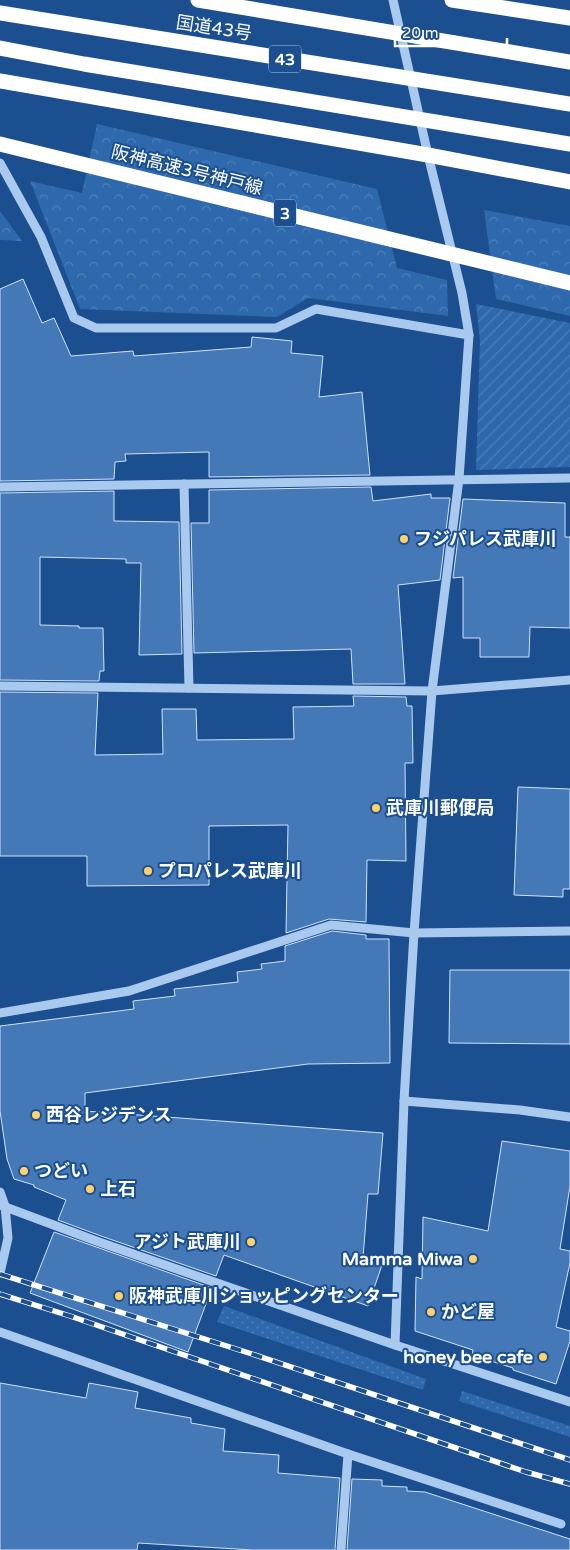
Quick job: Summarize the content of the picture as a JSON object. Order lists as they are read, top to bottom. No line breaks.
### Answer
{"streets":{"highway":["国道43号","43","阪神高速3号神戸線","3"]},"places":["フジパレス武庫川","武庫川郵便局","プロパレス武庫川","西谷レジデンス","つどい","上石","アジト武庫川","Mamma Miwa","阪神武庫川ショッピングセンター","かど屋","honey bee cafe"],"scale_bar":"20 m"}
